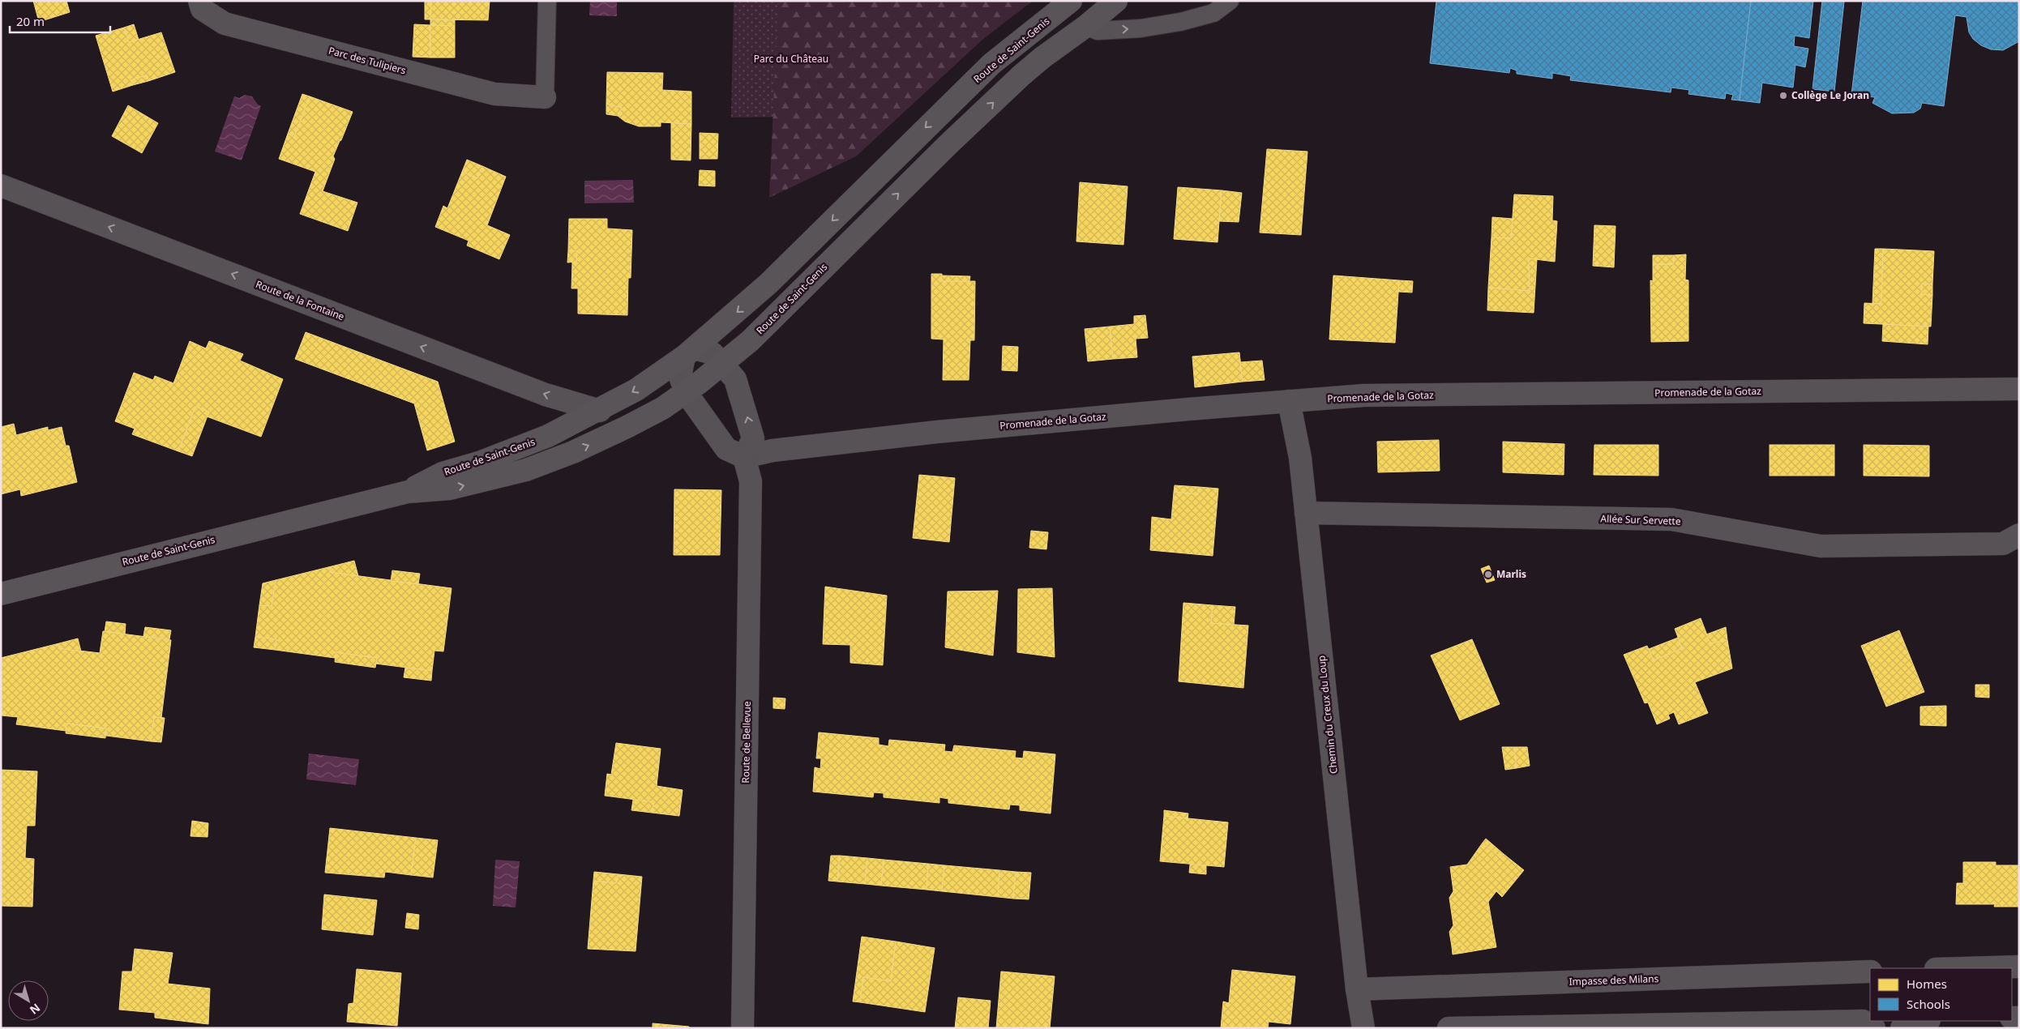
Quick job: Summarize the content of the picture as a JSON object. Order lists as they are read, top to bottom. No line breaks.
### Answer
{"streets":{"main road":["Route de Saint-Genis"],"street":["Parc des Tulipiers","Route de la Fontaine","Promenade de la Gotaz","Allée Sur Servette","Chemin du Creux du Loup","Route de Bellevue","Impasse des Milans"]},"crossings":[["Route de Saint-Genis","Route de la Fontaine"],["Promenade de la Gotaz","Chemin du Creux du Loup"],["Promenade de la Gotaz","Route de Bellevue"],["Allée Sur Servette","Chemin du Creux du Loup"],["Chemin du Creux du Loup","Impasse des Milans"]],"one_way":["Route de la Fontaine"],"parks":["Parc du Château"],"places":["Collège Le Joran","Marlis"],"legend":["Homes","Schools"],"scale_bar":"20 m","north":"bottom right"}
